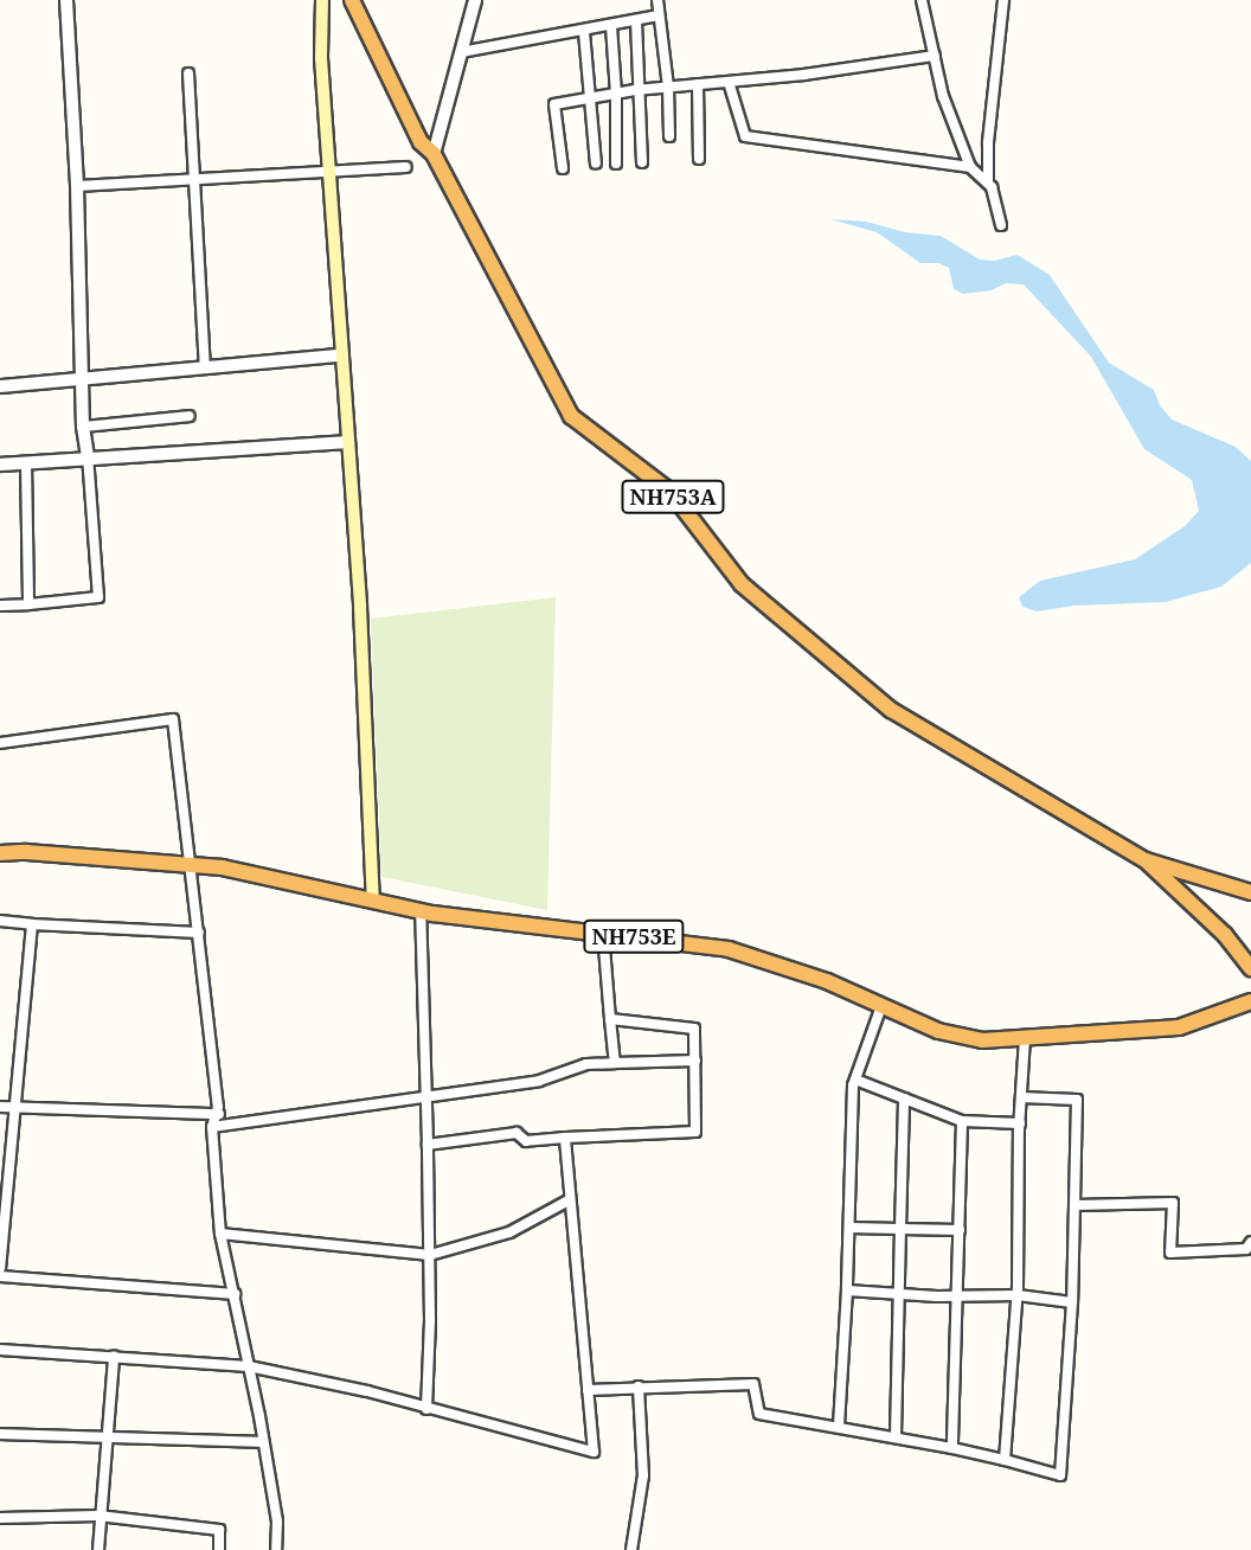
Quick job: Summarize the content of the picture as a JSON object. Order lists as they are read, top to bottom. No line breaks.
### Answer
{"streets":{"highway":["NH753A","NH753E"]}}
